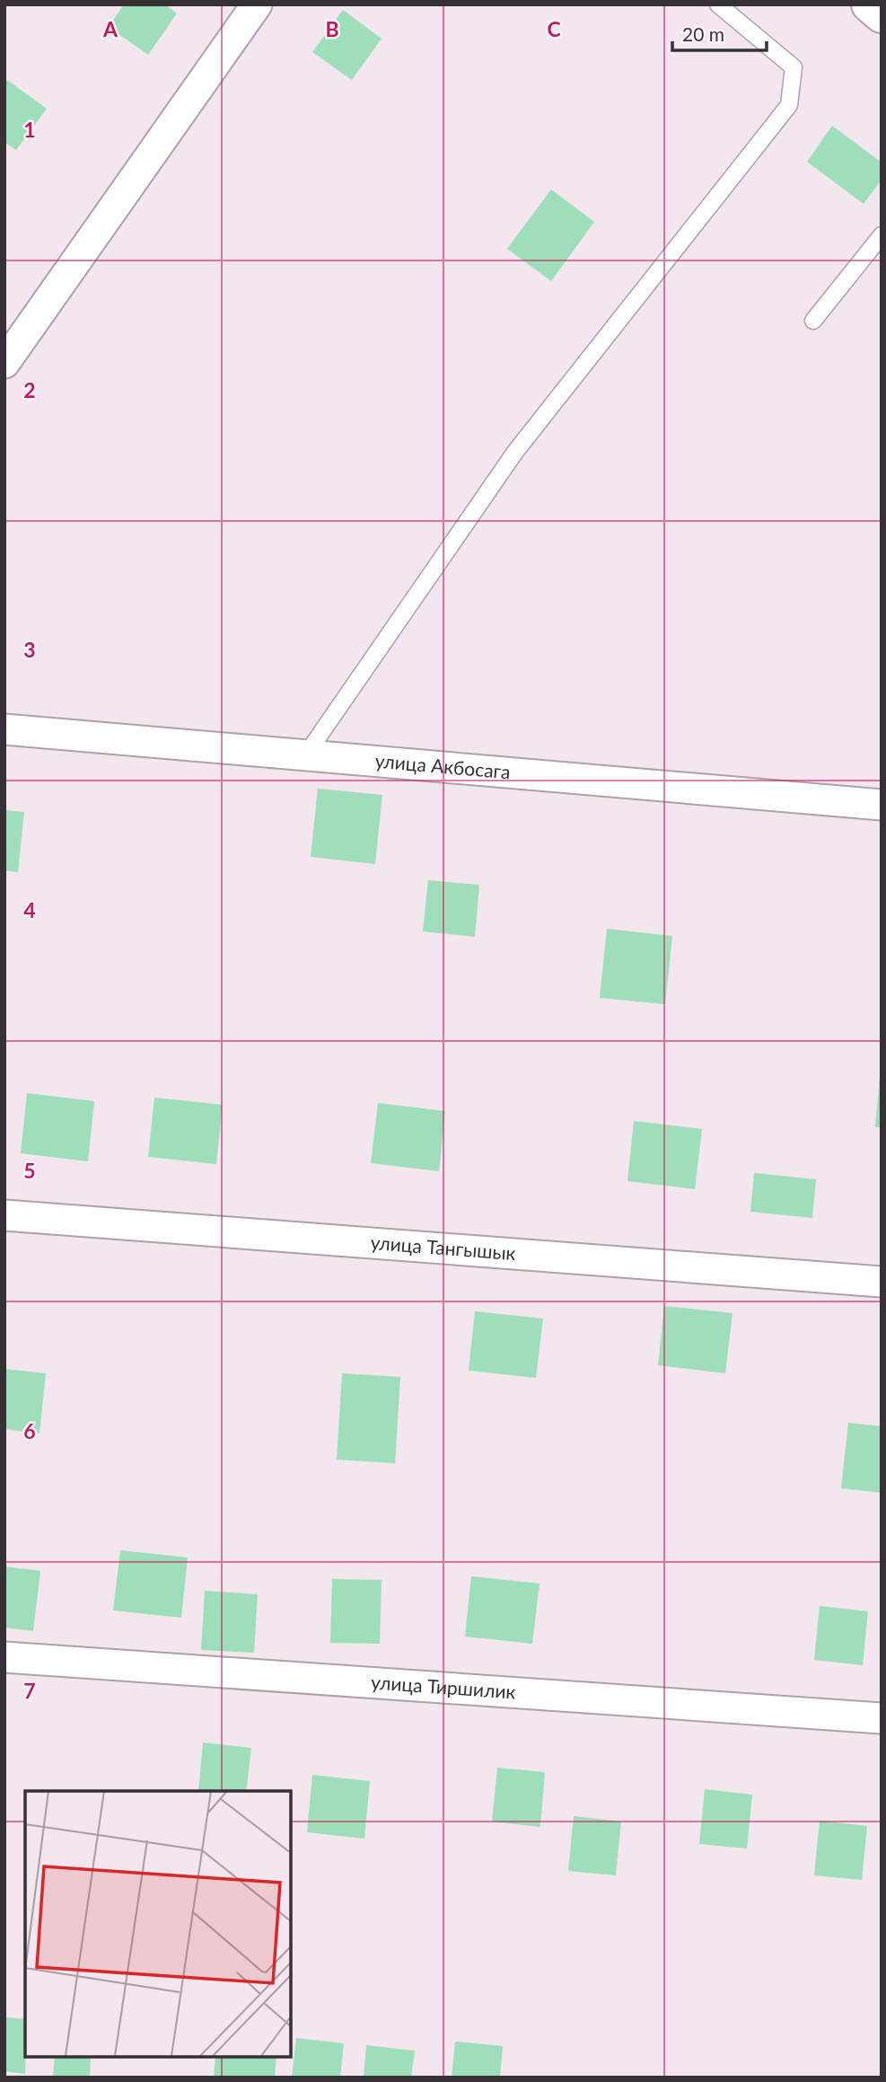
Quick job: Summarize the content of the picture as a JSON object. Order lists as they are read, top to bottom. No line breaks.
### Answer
{"streets":{"street":["улица Акбосага","улица Тангышык","улица Тиршилик"]},"scale_bar":"20 m","grid":{"columns":["A","B","C"],"rows":["1","2","3","4","5","6","7"]}}
